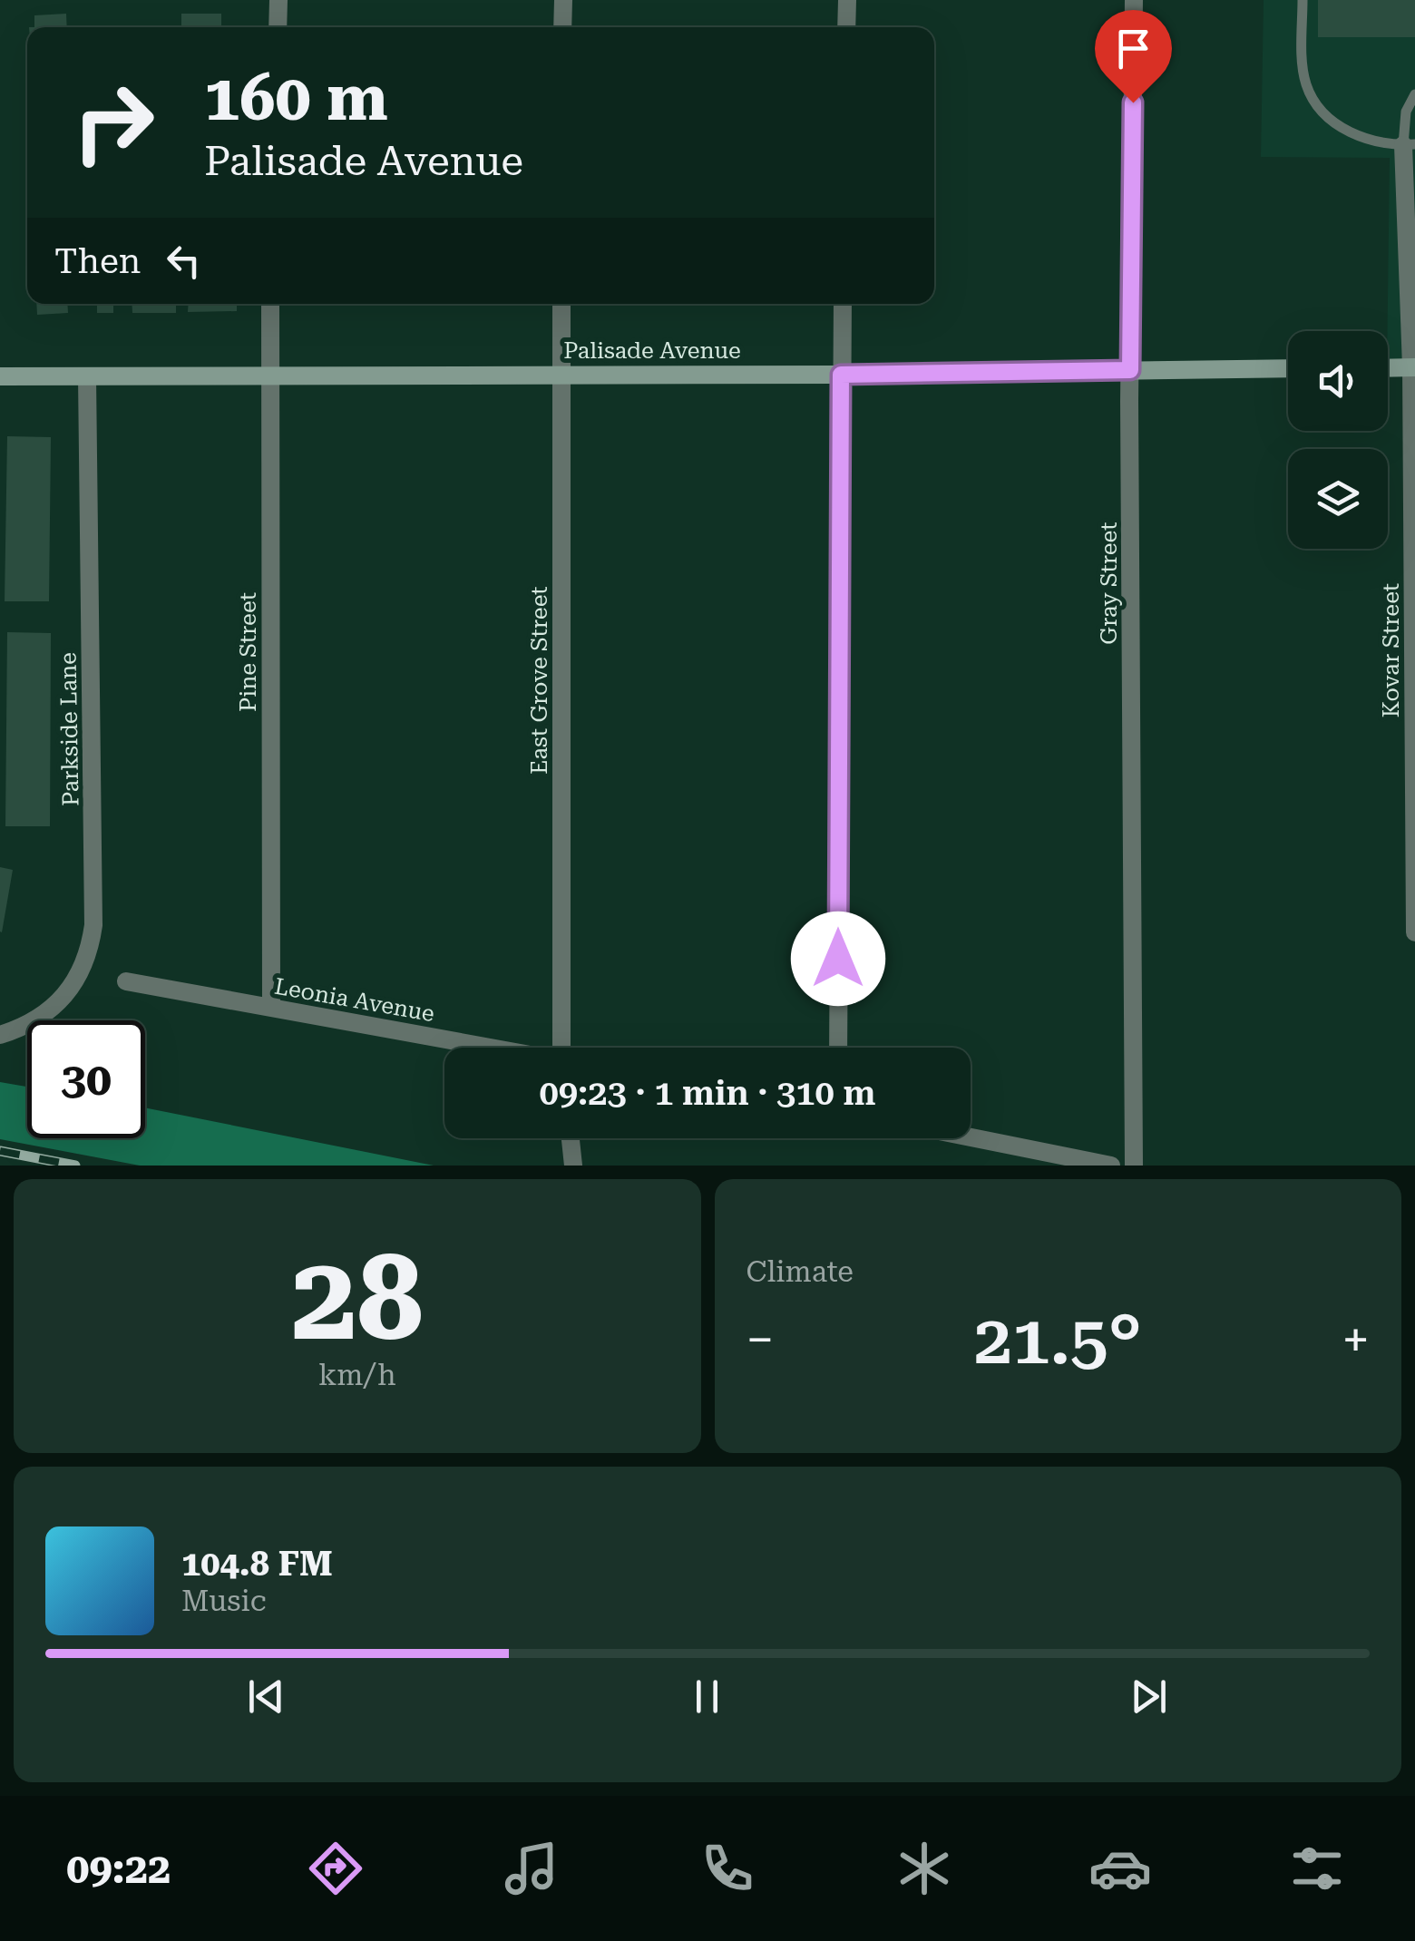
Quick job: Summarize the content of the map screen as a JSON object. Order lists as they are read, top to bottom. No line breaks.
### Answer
{"streets":{"street":["Palisade Avenue","Gray Street","Kovar Street","Pine Street","East Grove Street","Parkside Lane","Leonia Avenue"]},"crossings":[["Palisade Avenue","Gray Street"],["Palisade Avenue","Pine Street"],["Palisade Avenue","East Grove Street"],["Palisade Avenue","Parkside Lane"],["Pine Street","Leonia Avenue"]],"page":{"turn":["160 m","Palisade Avenue"],"then":"Then","limit":"30","trip":"09:23 · 1 min · 310 m","tile":[["28","km/h"],"Climate"],"heat":["−","21.5°","+"],"song":["104.8 FM","Music"],"tabs":"09:22"}}
